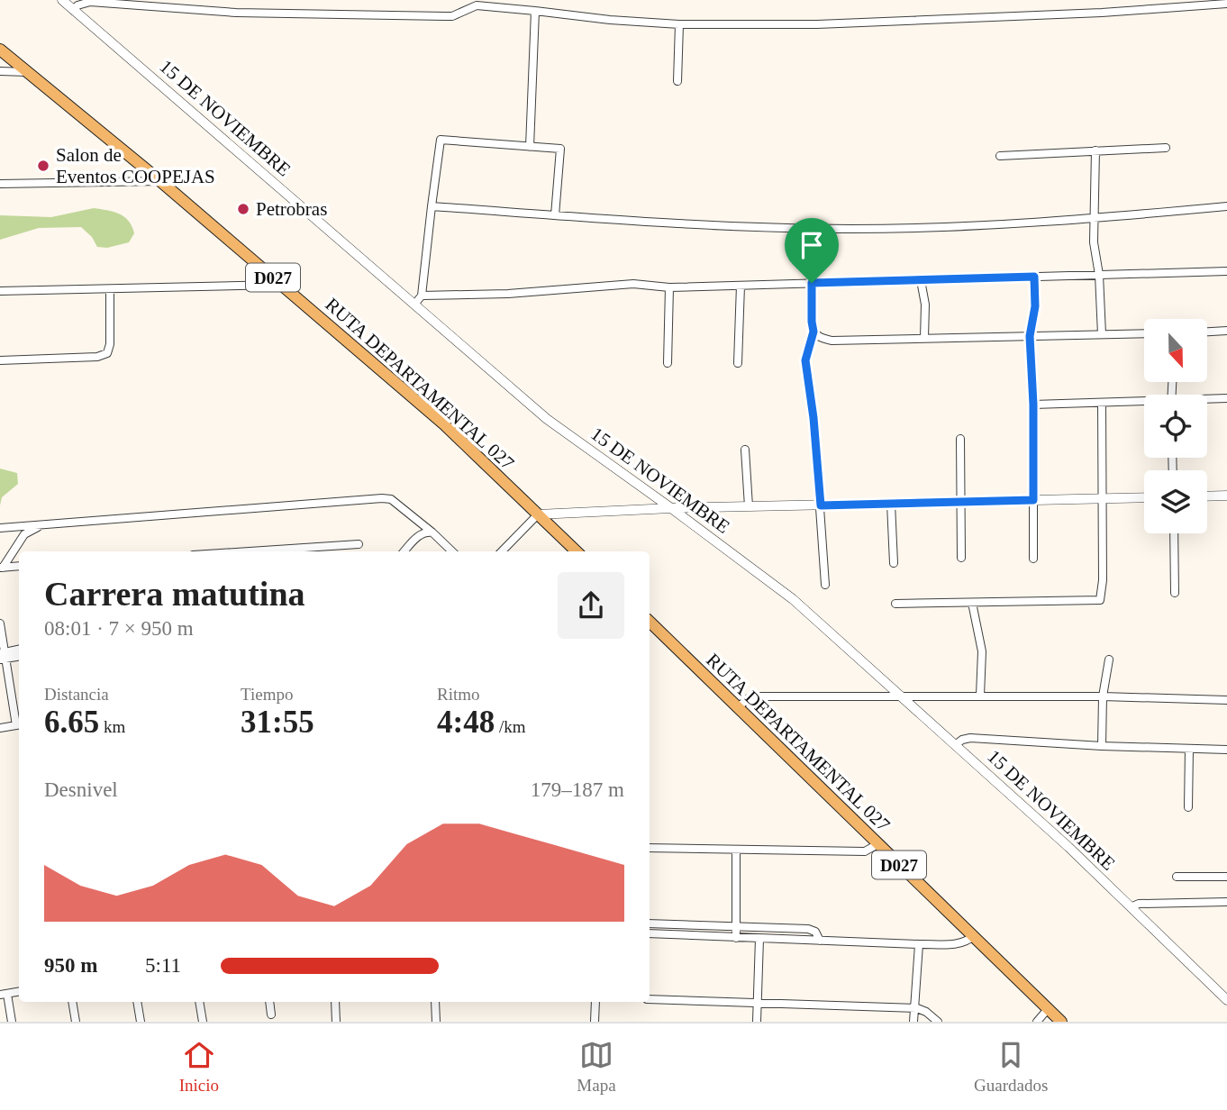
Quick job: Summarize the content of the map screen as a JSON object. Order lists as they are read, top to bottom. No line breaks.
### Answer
{"streets":{"main road":["D027","RUTA DEPARTAMENTAL 027"],"street":["15 DE NOVIEMBRE"]},"places":["Salon de Eventos COOPEJAS","Petrobras"],"north":"bottom","page":{"heading":["Carrera matutina","08:01 · 7 × 950 m"],"stats":[["Distancia","6.65 km"],["Tiempo","31:55"],["Ritmo","4:48 /km"]],"chart":["Desnivel","179–187 m"],"list":[{"name":"950 m","note":"5:11"}],"tabs":["Inicio","Mapa","Guardados"]}}
